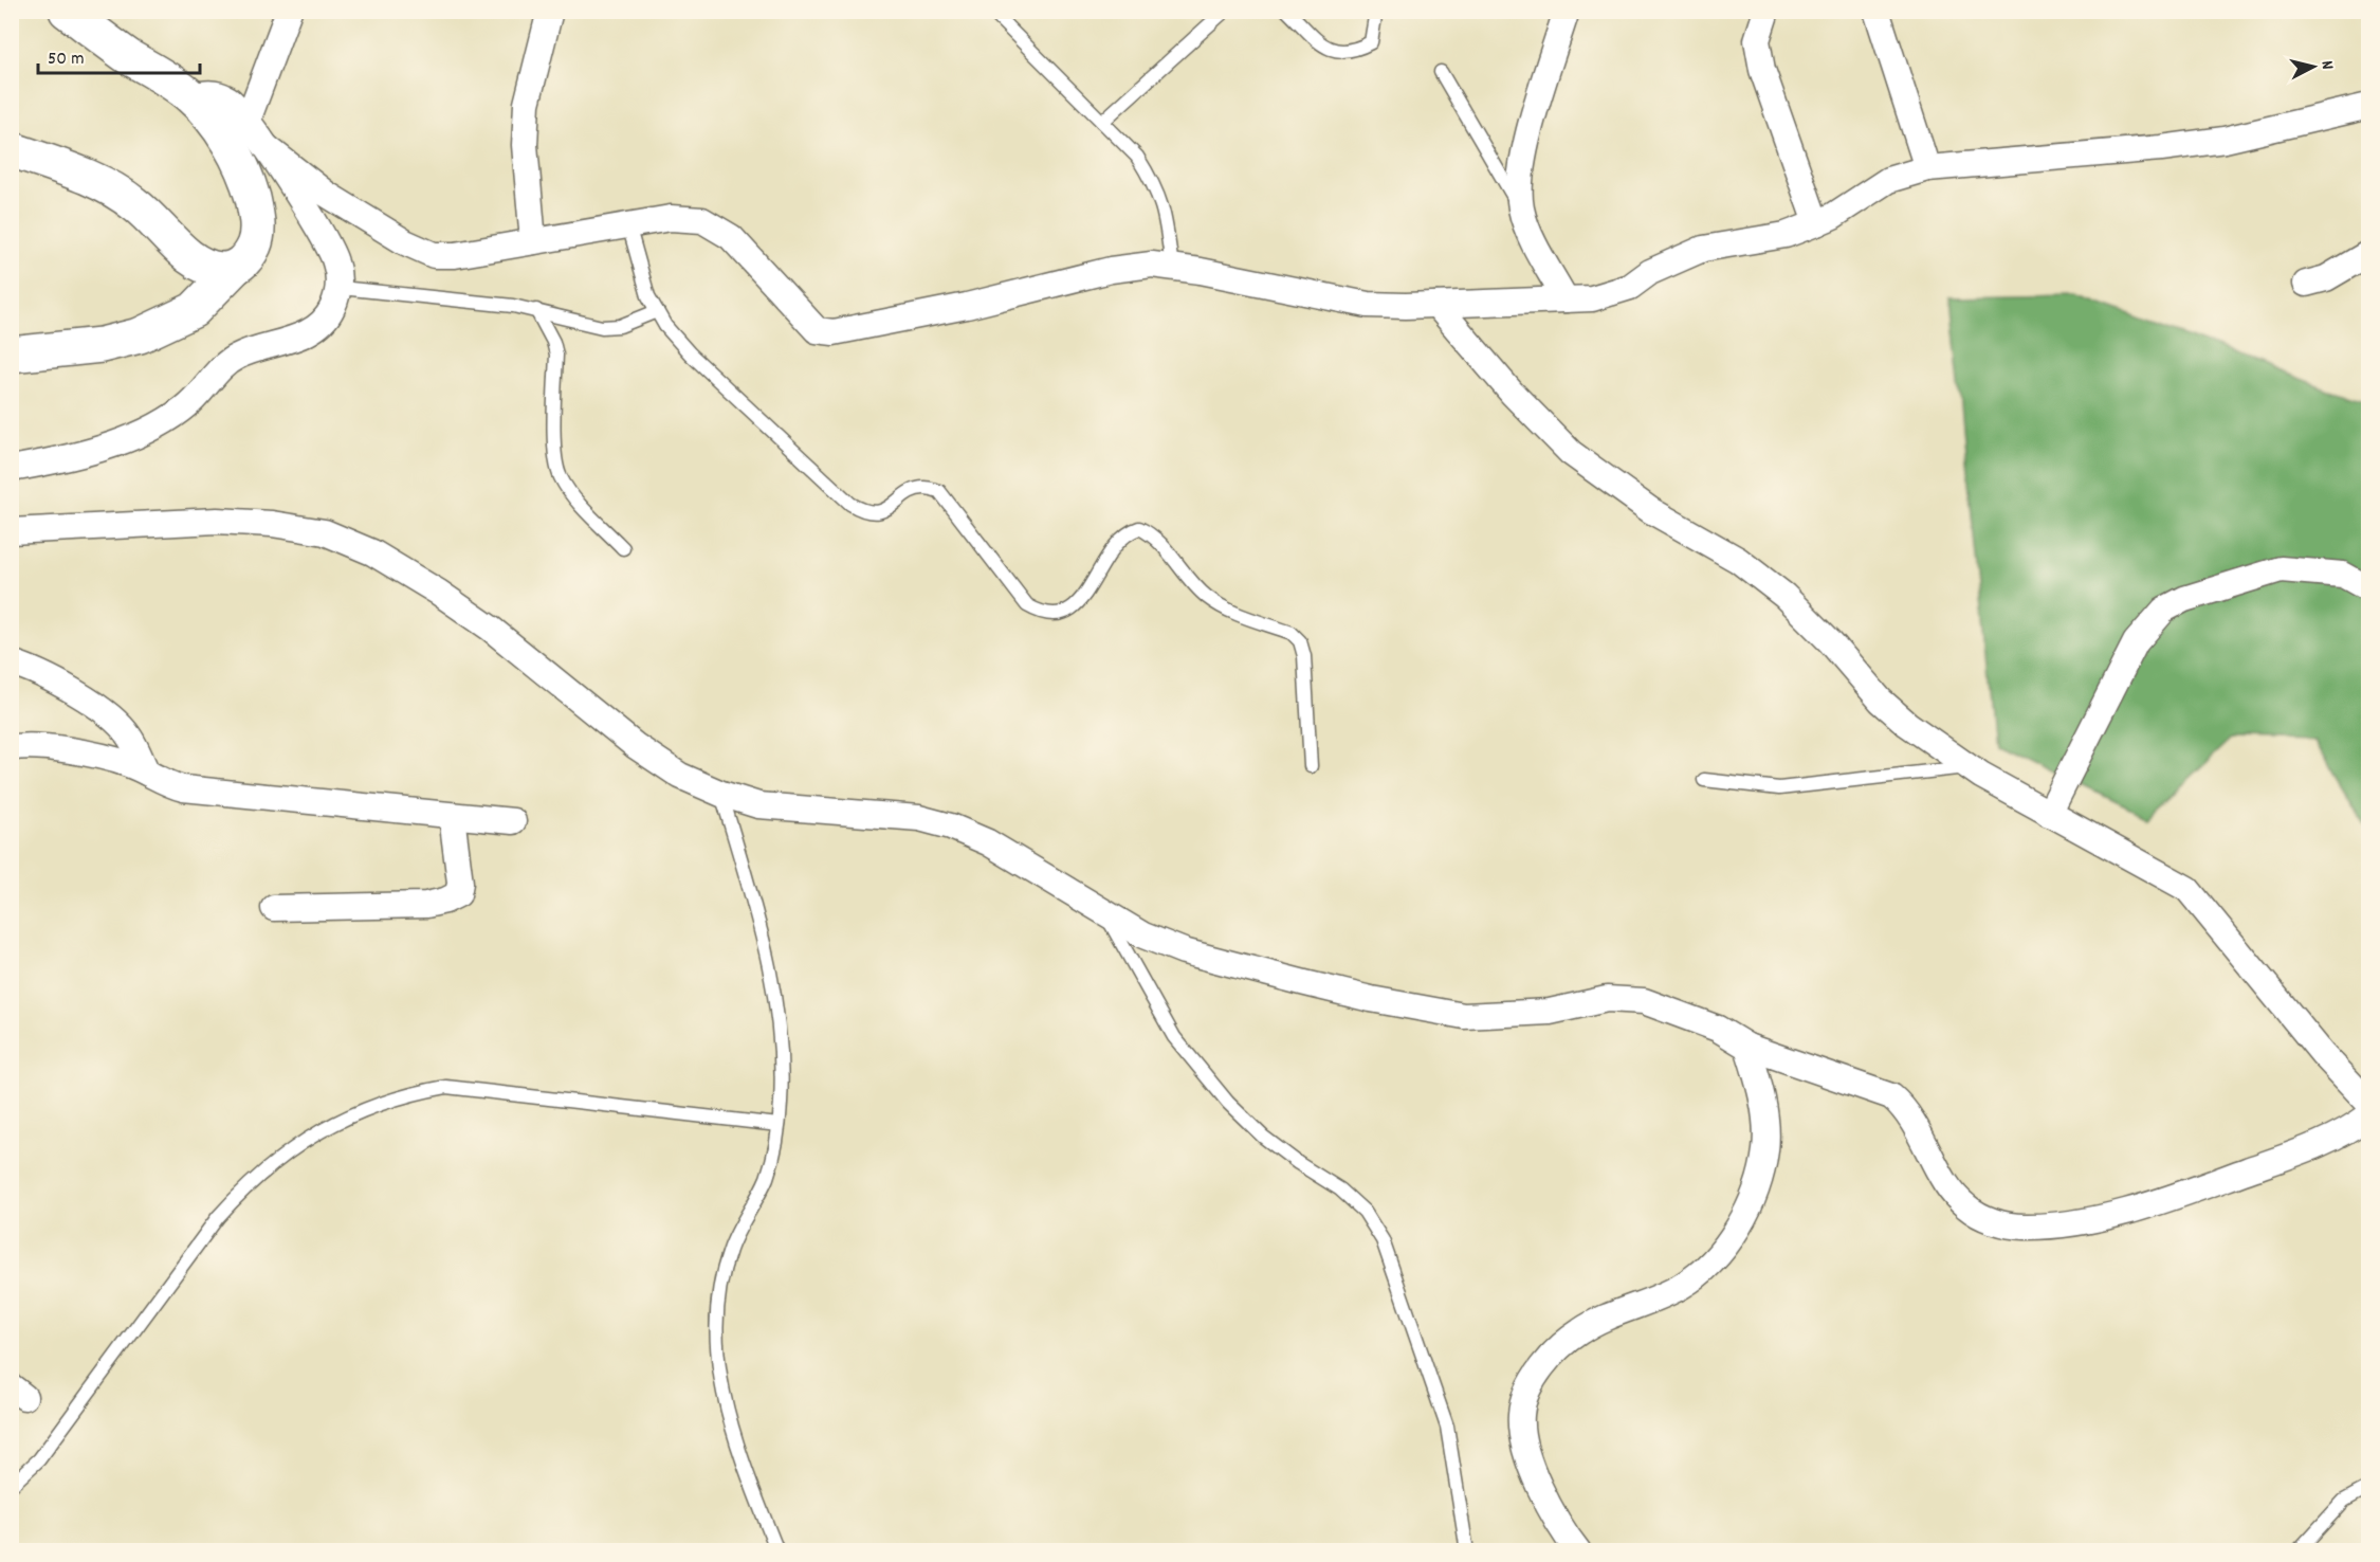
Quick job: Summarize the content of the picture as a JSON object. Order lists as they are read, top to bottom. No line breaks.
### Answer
{"scale_bar":"50 m","north":"right"}
